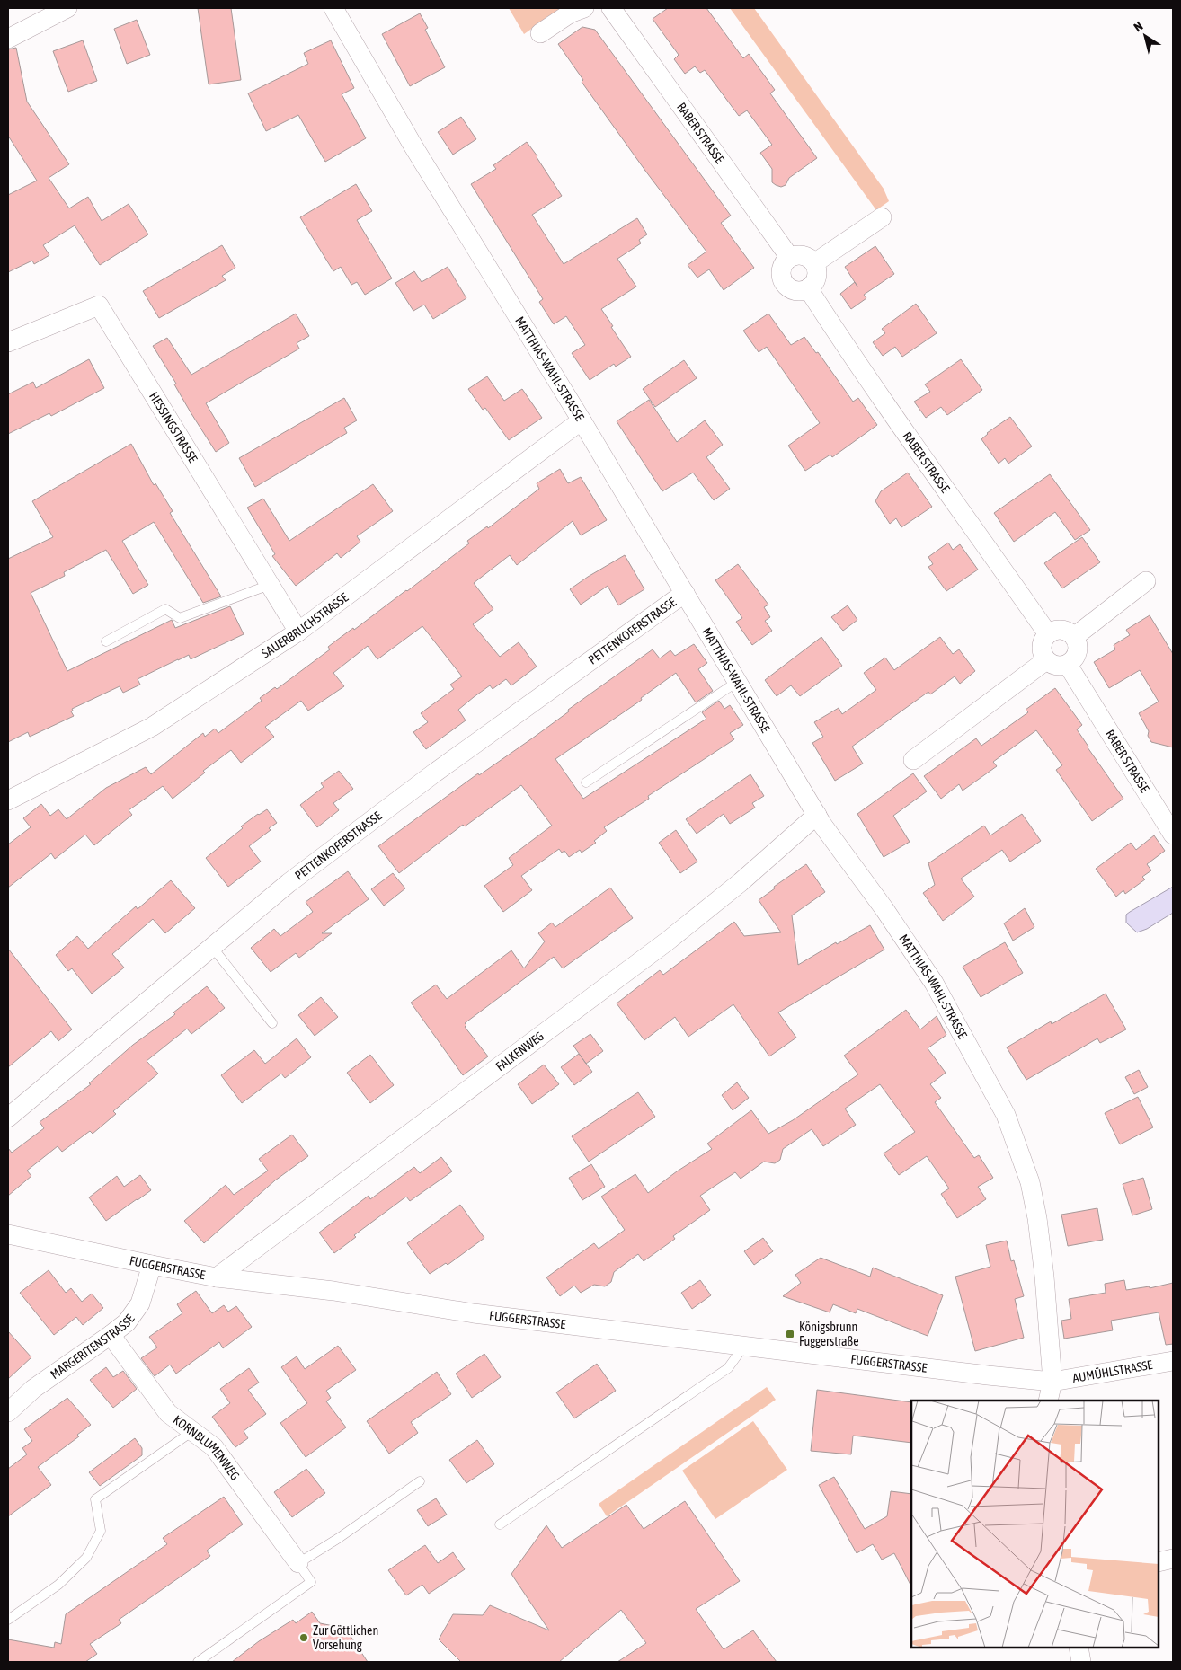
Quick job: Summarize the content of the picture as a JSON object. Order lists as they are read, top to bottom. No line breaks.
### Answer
{"streets":{"street":["RABER STRASSE","MATTHIAS-WAHL-STRASSE","HESSINGSTRASSE","SAUERBRUCHSTRASSE","PETTENKOFERSTRASSE","FALKENWEG","FUGGERSTRASSE","MARGERITENSTRASSE","AUMÜHLSTRASSE","KORNBLUMENWEG"]},"crossings":[["MATTHIAS-WAHL-STRASSE","SAUERBRUCHSTRASSE"],["MATTHIAS-WAHL-STRASSE","PETTENKOFERSTRASSE"],["MATTHIAS-WAHL-STRASSE","FALKENWEG"],["MATTHIAS-WAHL-STRASSE","FUGGERSTRASSE"],["MATTHIAS-WAHL-STRASSE","AUMÜHLSTRASSE"],["HESSINGSTRASSE","SAUERBRUCHSTRASSE"],["FALKENWEG","FUGGERSTRASSE"],["FUGGERSTRASSE","MARGERITENSTRASSE"],["FUGGERSTRASSE","AUMÜHLSTRASSE"],["MARGERITENSTRASSE","KORNBLUMENWEG"]],"places":{"transit":["Königsbrunn Fuggerstraße"],"other":["Zur Göttlichen Vorsehung"]},"north":"top left"}
